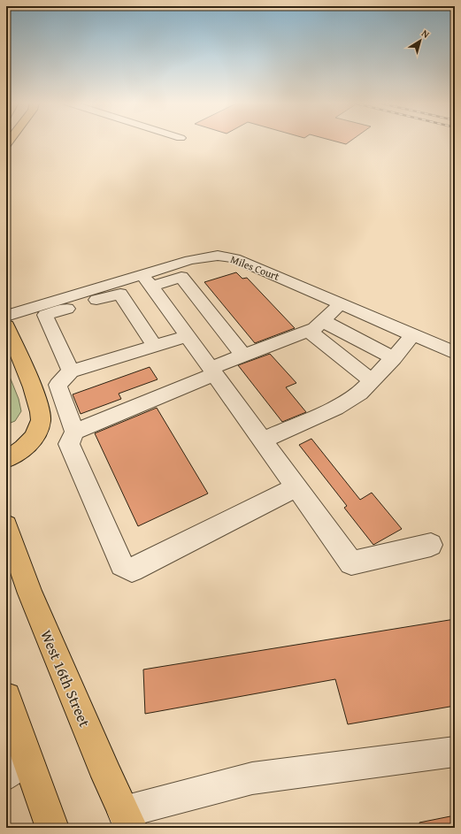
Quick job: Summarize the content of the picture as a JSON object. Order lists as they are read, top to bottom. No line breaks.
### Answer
{"streets":{"main road":["West 16th Street"],"street":["Miles Court"]},"north":"top right"}
